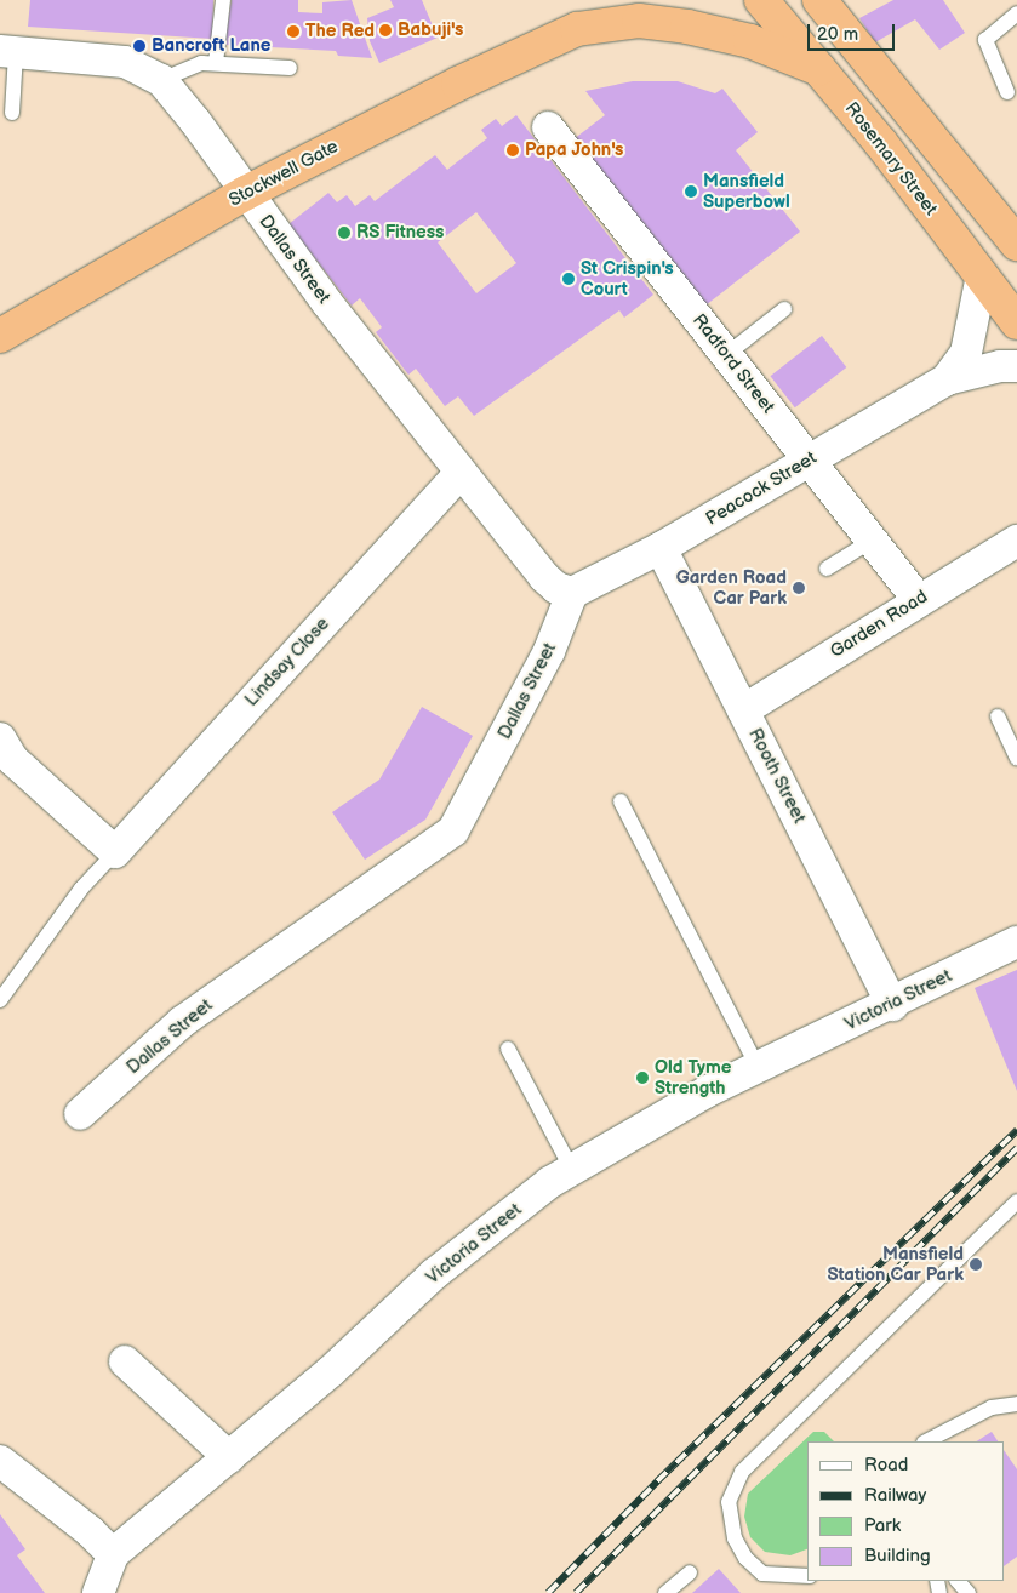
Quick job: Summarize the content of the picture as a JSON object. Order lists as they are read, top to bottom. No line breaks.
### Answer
{"streets":{"highway":["Rosemary Street","Stockwell Gate"],"street":["Dallas Street","Radford Street","Peacock Street","Garden Road","Lindsay Close","Rooth Street","Victoria Street"]},"crossings":[["Rosemary Street","Stockwell Gate"],["Rosemary Street","Peacock Street"],["Stockwell Gate","Dallas Street"],["Dallas Street","Peacock Street"],["Dallas Street","Lindsay Close"],["Radford Street","Peacock Street"],["Radford Street","Garden Road"],["Peacock Street","Rooth Street"],["Garden Road","Rooth Street"],["Rooth Street","Victoria Street"]],"places":["Babuji's","The Red","Bancroft Lane","Papa John's","Mansfield Superbowl","RS Fitness","St Crispin's Court","Garden Road Car Park","Old Tyme Strength","Mansfield Station Car Park"],"legend":["Road","Railway","Park","Building"],"scale_bar":"20 m"}
